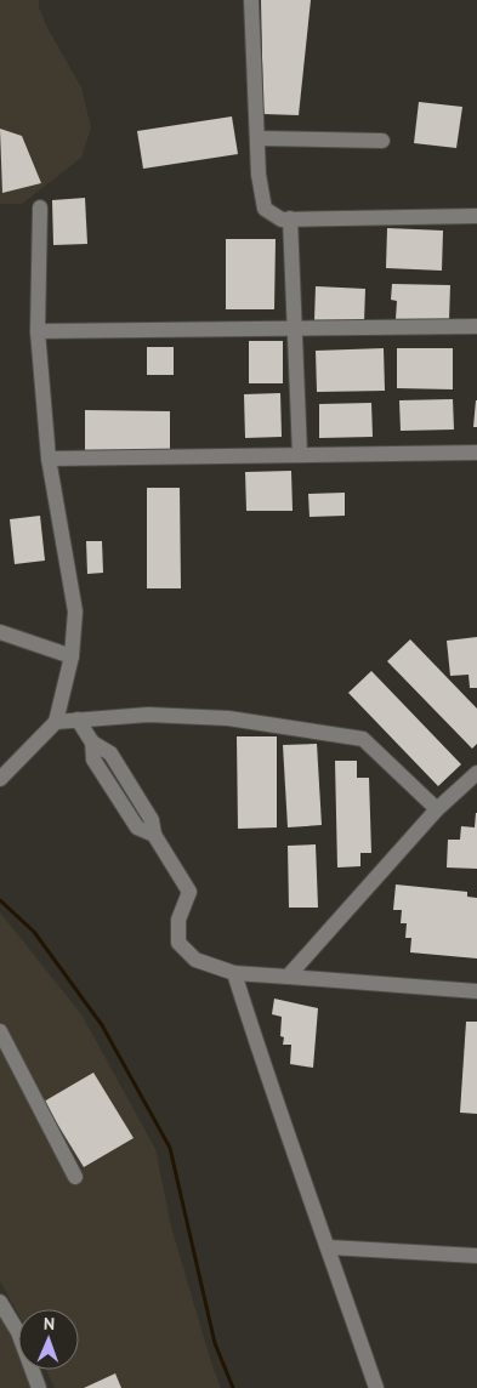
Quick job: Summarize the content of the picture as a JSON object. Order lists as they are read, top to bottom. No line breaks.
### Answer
{"north":"top"}
